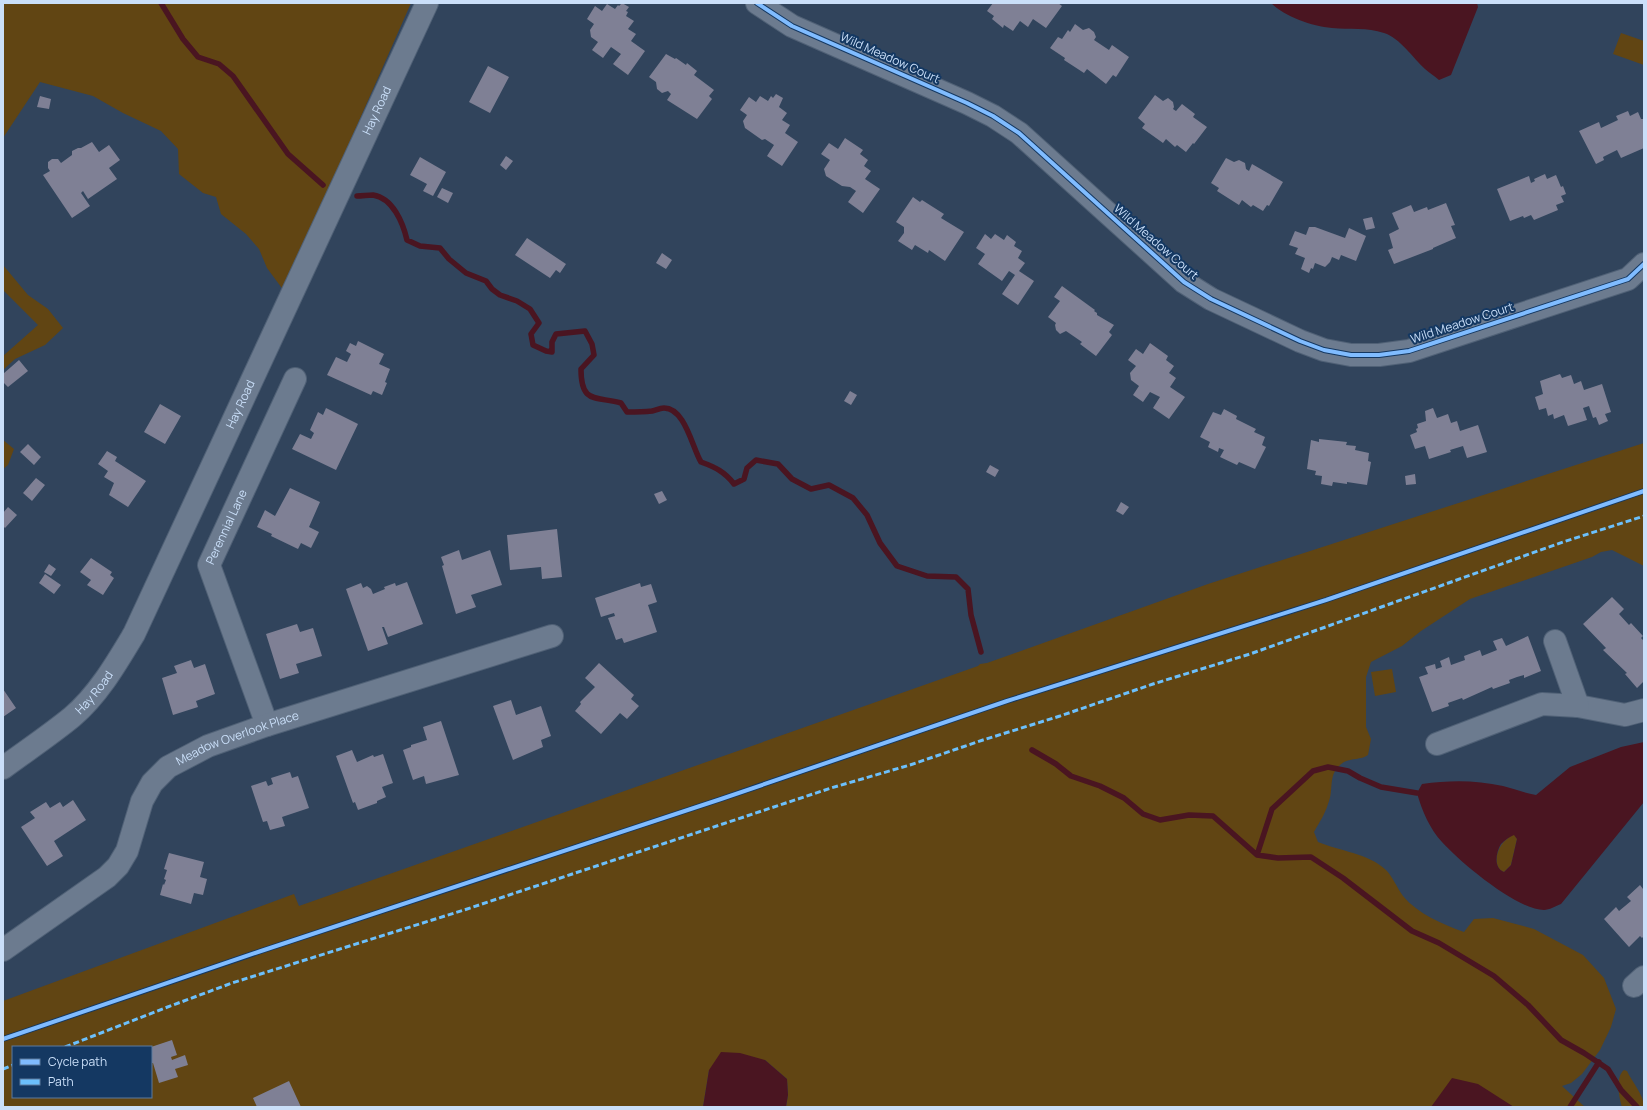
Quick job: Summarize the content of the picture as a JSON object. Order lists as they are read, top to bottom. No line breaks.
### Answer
{"streets":{"street":["Wild Meadow Court","Hay Road","Perennial Lane","Meadow Overlook Place"]},"crossings":[["Perennial Lane","Meadow Overlook Place"]],"legend":["Cycle path","Path"]}
